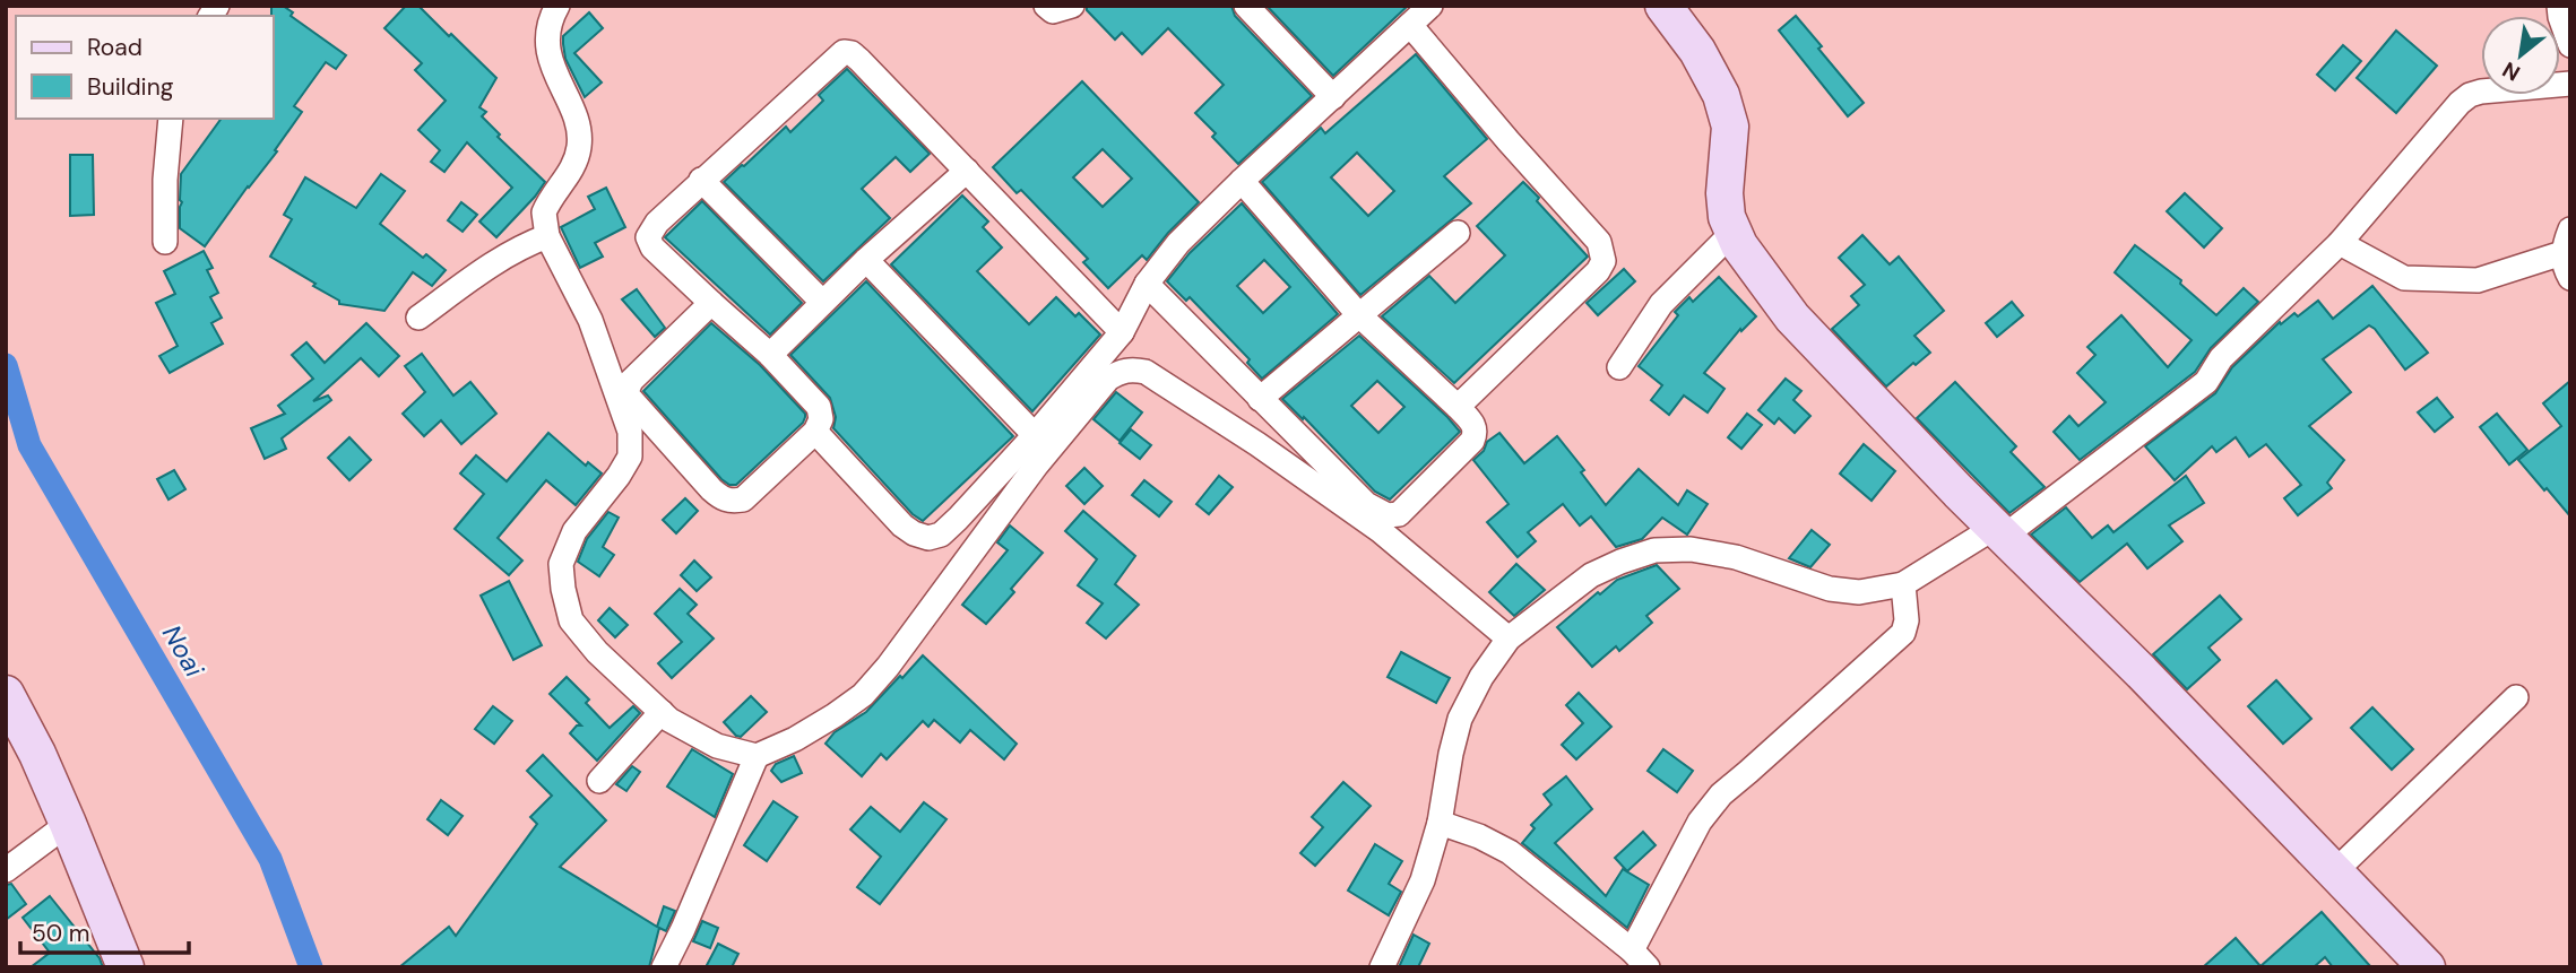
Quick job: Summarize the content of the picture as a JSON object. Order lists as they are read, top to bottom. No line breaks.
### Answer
{"water":["Noai"],"legend":["Road","Building"],"scale_bar":"50 m","north":"bottom left"}
